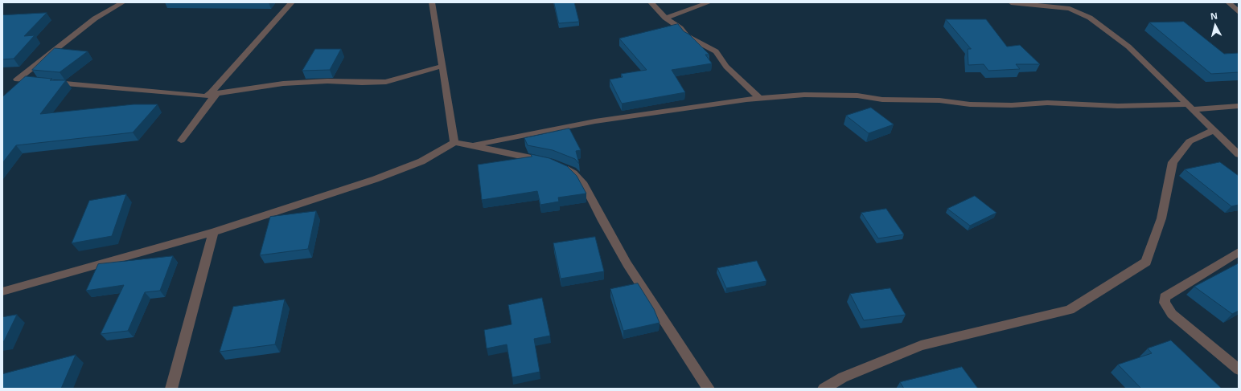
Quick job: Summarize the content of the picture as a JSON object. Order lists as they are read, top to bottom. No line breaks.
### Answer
{"north":"top"}
